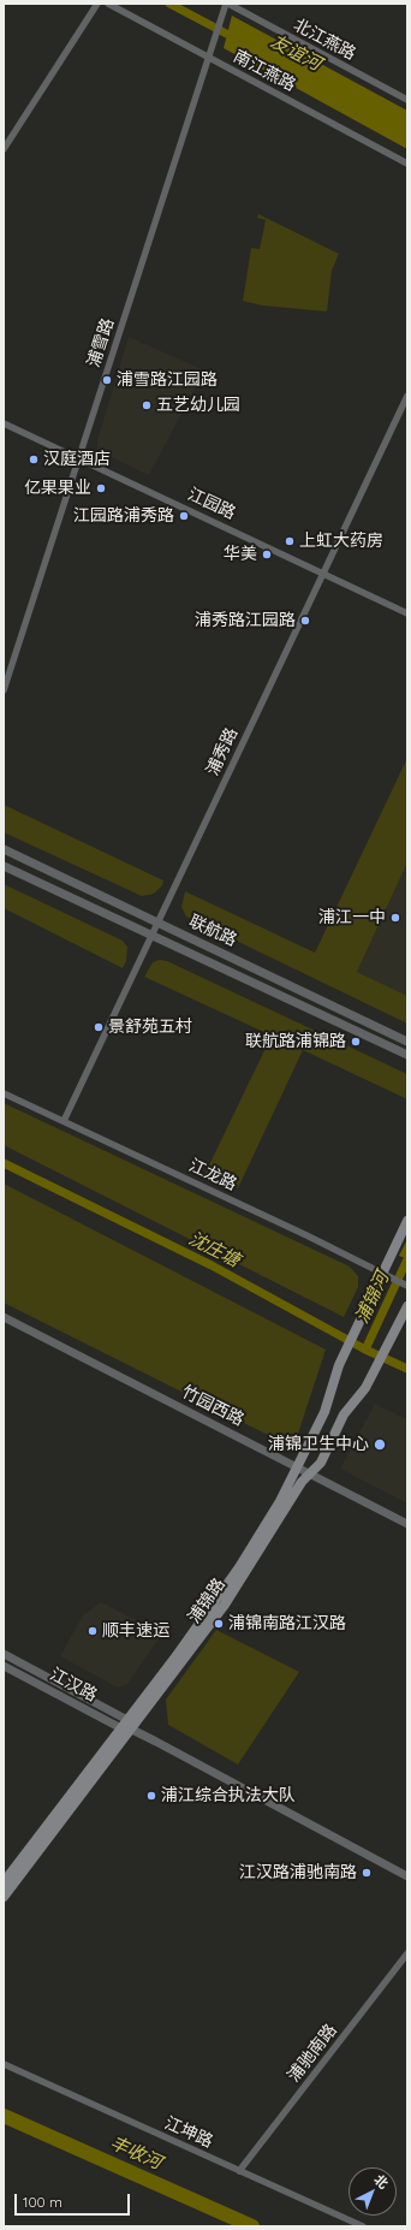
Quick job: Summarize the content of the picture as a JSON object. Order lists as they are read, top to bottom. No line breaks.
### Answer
{"streets":{"main road":["浦锦路"],"street":["北江燕路","南江燕路","浦雪路","江园路","浦秀路","联航路","江龙路","竹园西路","江汉路","浦驰南路","江坤路"]},"crossings":[["北江燕路","浦雪路"],["南江燕路","浦雪路"],["浦雪路","江园路"],["江园路","浦秀路"],["浦秀路","联航路"],["浦秀路","江龙路"],["江龙路","浦锦路"],["竹园西路","浦锦路"],["浦锦路","江汉路"],["浦驰南路","江坤路"]],"water":["友谊河","沈庄塘","浦锦河","丰收河"],"places":["浦雪路江园路","五艺幼儿园","汉庭酒店","亿果果业","江园路浦秀路","上虹大药房","华美","浦秀路江园路","浦江一中","景舒苑五村","联航路浦锦路","浦锦卫生中心","浦锦南路江汉路","顺丰速运","浦江综合执法大队","江汉路浦驰南路"],"scale_bar":"100 m","north":"top right"}
